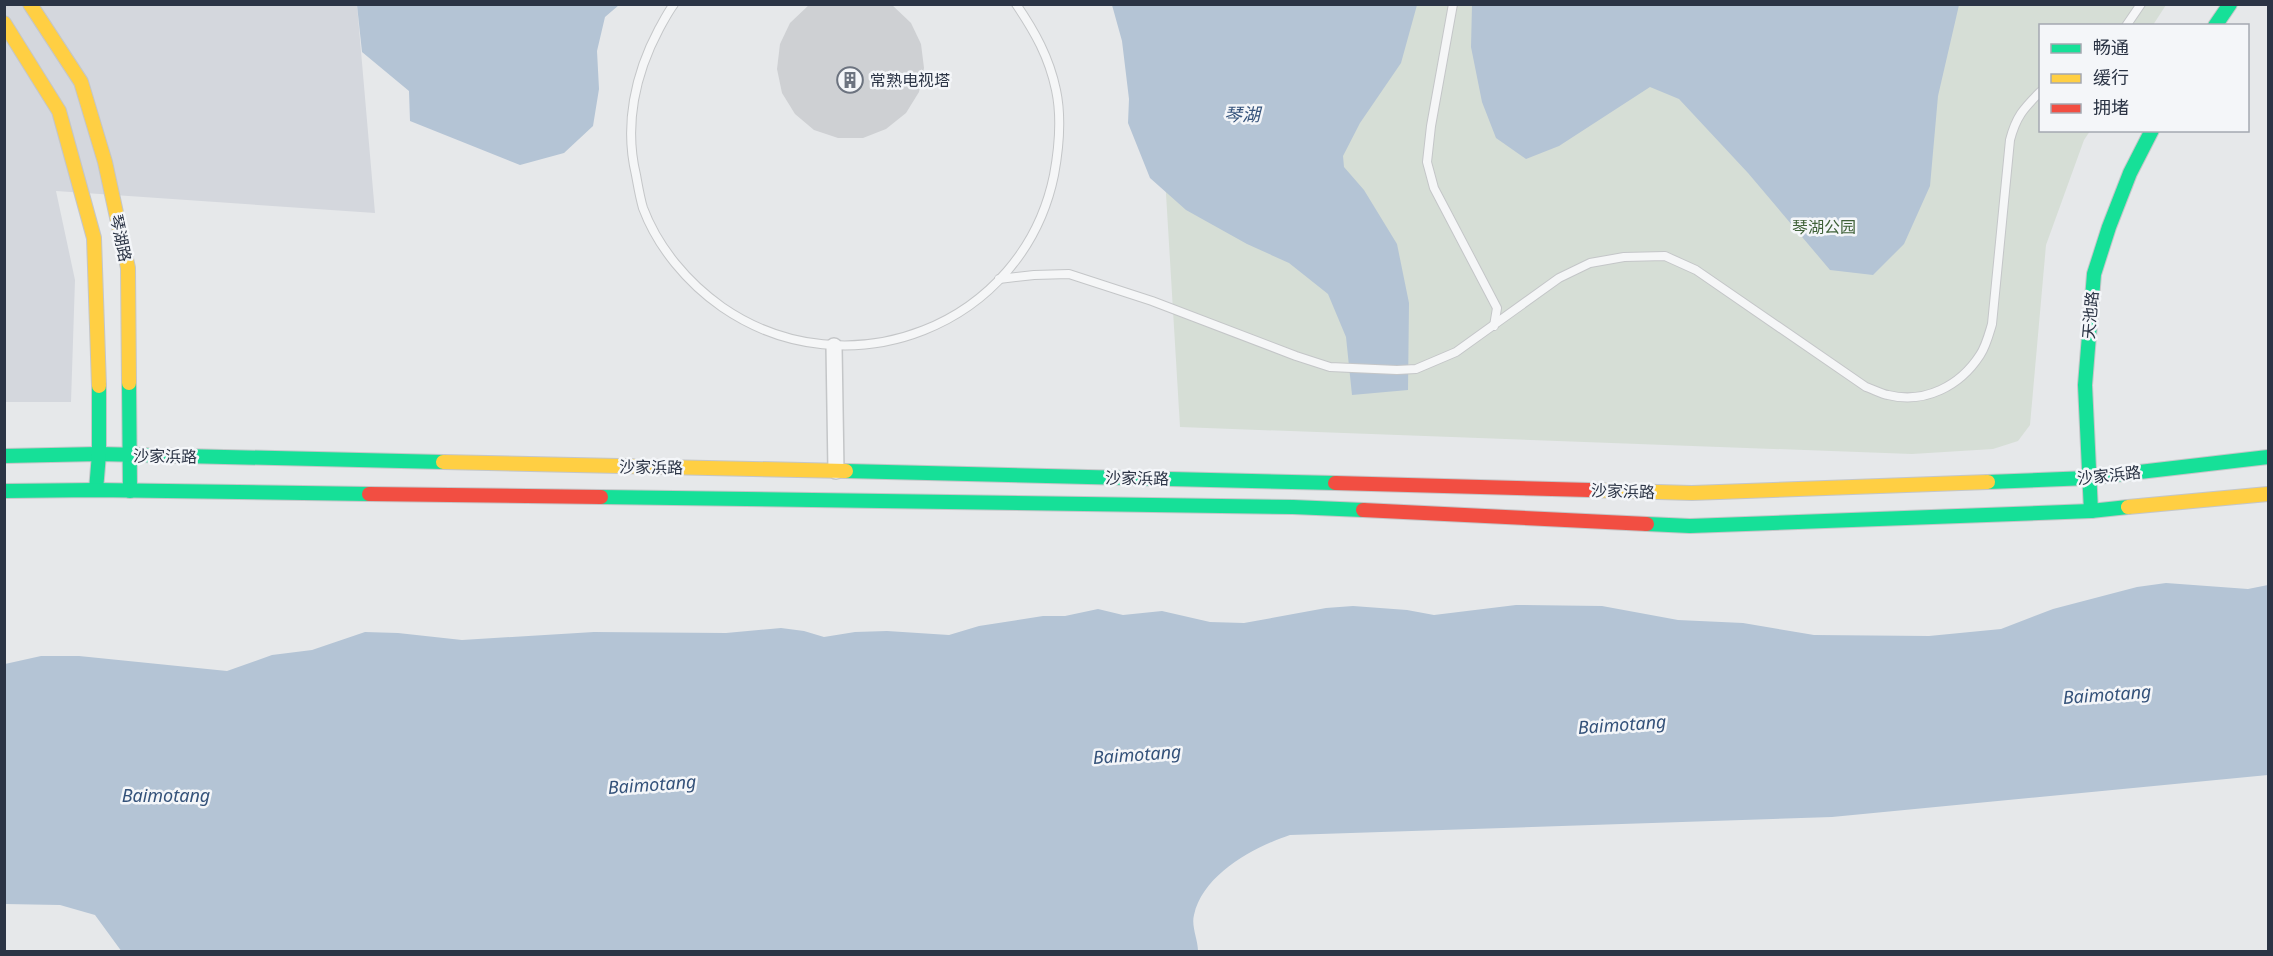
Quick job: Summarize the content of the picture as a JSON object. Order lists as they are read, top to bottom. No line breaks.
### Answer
{"streets":{"main road":["琴湖路","天池路","沙家浜路"]},"crossings":[["琴湖路","沙家浜路"],["天池路","沙家浜路"]],"water":["琴湖","Baimotang"],"parks":["琴湖公园"],"places":{"building":["常熟电视塔"]},"legend":["畅通","缓行","拥堵"]}
